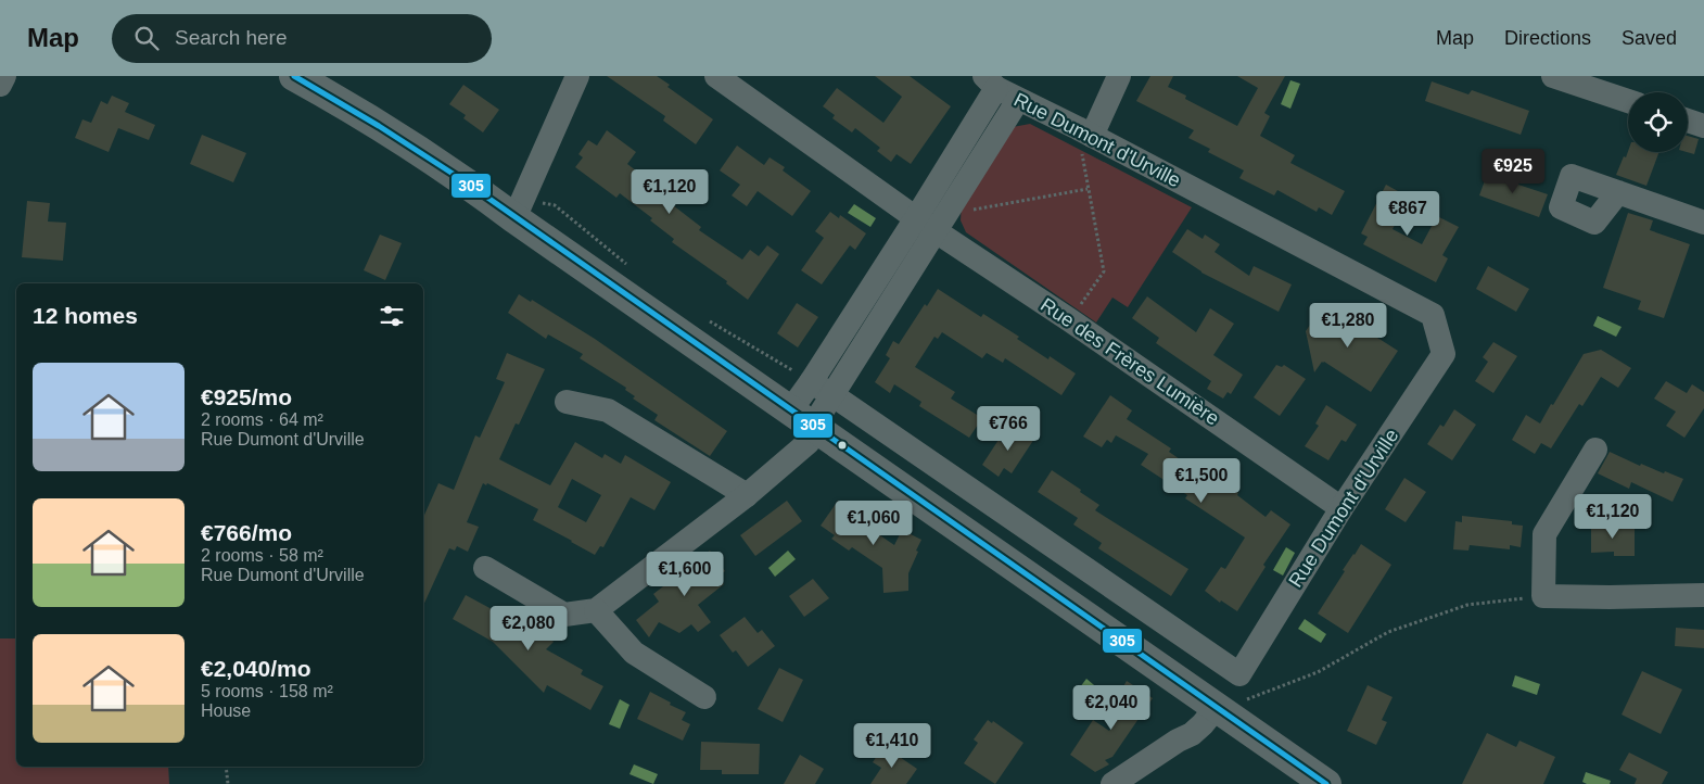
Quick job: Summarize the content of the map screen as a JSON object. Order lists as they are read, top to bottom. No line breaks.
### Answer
{"streets":{"street":["Rue Dumont d'Urville","Rue des Frères Lumière"]},"crossings":[["Rue Dumont d'Urville","Rue des Frères Lumière"]],"lines":["transit line 305"],"page":{"header":"Map","search":"Search here","nav":["Map","Directions","Saved"],"price":["€925","€1,120","€867","€1,280","€766","€1,500","€1,120","€1,060","€1,600","€2,080","€2,040","€1,410"],"heading":"12 homes","list":[{"name":"€925/mo","note":"2 rooms · 64 m² · Rue Dumont d'Urville"},{"name":"€766/mo","note":"2 rooms · 58 m² · Rue Dumont d'Urville"},{"name":"€2,040/mo","note":"5 rooms · 158 m² · House"}]}}
